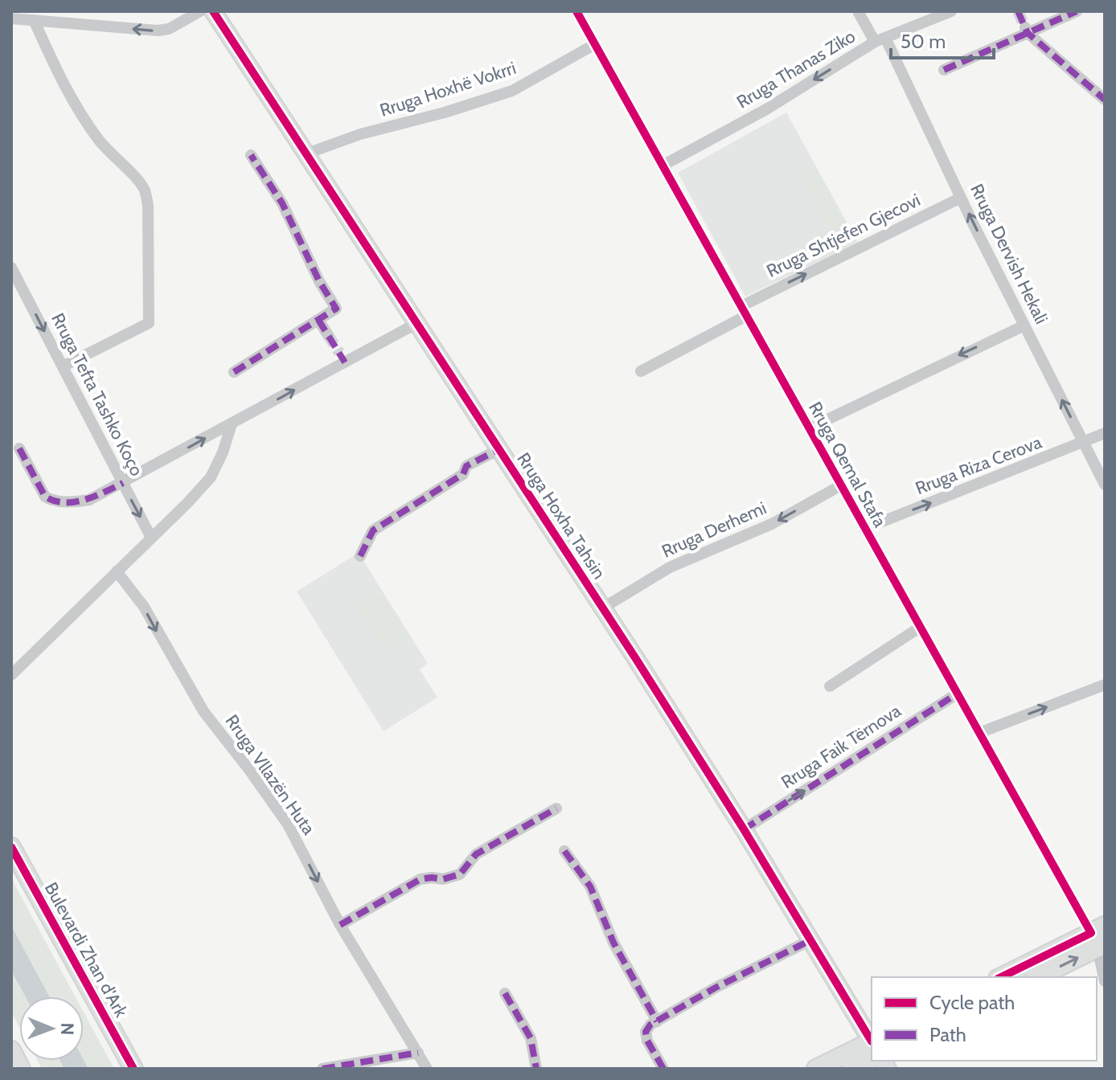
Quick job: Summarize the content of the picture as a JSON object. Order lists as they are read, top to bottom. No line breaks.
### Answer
{"streets":{"main road":["Rruga Hoxha Tahsin","Bulevardi Zhan d'Ark"],"street":["Rruga Thanas Ziko","Rruga Hoxhë Vokrri","Rruga Shtjefen Gjecovi","Rruga Dervish Hekali","Rruga Tefta Tashko Koço","Rruga Qemal Stafa","Rruga Riza Cerova","Rruga Derhemi","Rruga Faik Tërnova","Rruga Vllazën Huta"]},"crossings":[["Rruga Thanas Ziko","Rruga Dervish Hekali"],["Rruga Thanas Ziko","Rruga Qemal Stafa"],["Rruga Hoxhë Vokrri","Rruga Qemal Stafa"],["Rruga Hoxhë Vokrri","Rruga Hoxha Tahsin"],["Rruga Shtjefen Gjecovi","Rruga Dervish Hekali"],["Rruga Shtjefen Gjecovi","Rruga Qemal Stafa"],["Rruga Dervish Hekali","Rruga Riza Cerova"],["Rruga Qemal Stafa","Rruga Riza Cerova"],["Rruga Qemal Stafa","Rruga Derhemi"],["Rruga Qemal Stafa","Rruga Faik Tërnova"],["Rruga Hoxha Tahsin","Rruga Derhemi"],["Rruga Hoxha Tahsin","Rruga Faik Tërnova"]],"one_way":["Rruga Thanas Ziko","Rruga Shtjefen Gjecovi","Rruga Dervish Hekali","Rruga Tefta Tashko Koço","Rruga Riza Cerova","Rruga Derhemi","Rruga Vllazën Huta"],"legend":["Cycle path","Path"],"scale_bar":"50 m","north":"right"}
